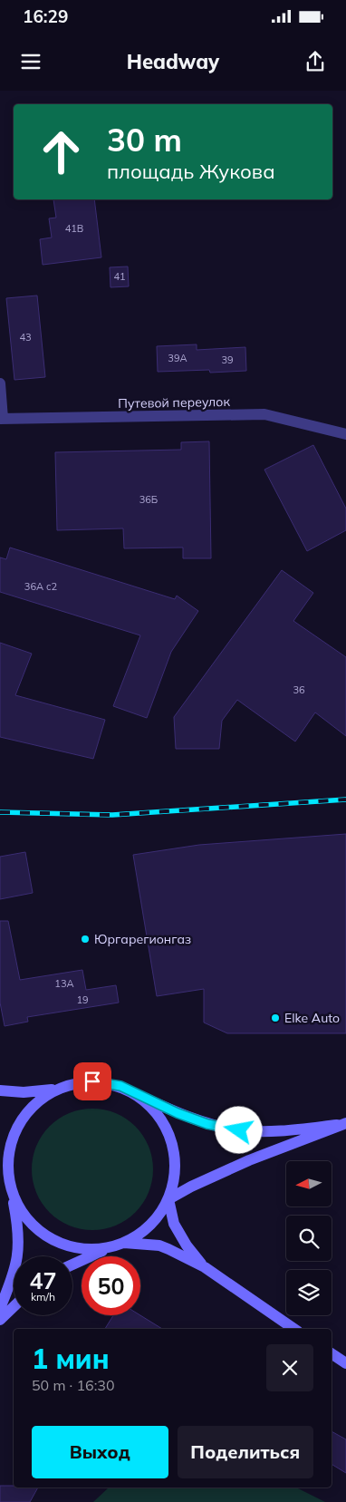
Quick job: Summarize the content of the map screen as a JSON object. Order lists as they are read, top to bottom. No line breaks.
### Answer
{"streets":{"street":["Путевой переулок"]},"places":["Юргарегионгаз","Elke Auto"],"house_numbers":["41В","41","43","39А","39","36Б","36А с2","36","13А","19"],"north":"left","page":{"status":"16:29","header":"Headway","turn":["30 m","площадь Жукова"],"speed":"47 km/h","limit":"50","heading":["1 мин","50 m · 16:30"],"buttons":["Выход","Поделиться"]}}
